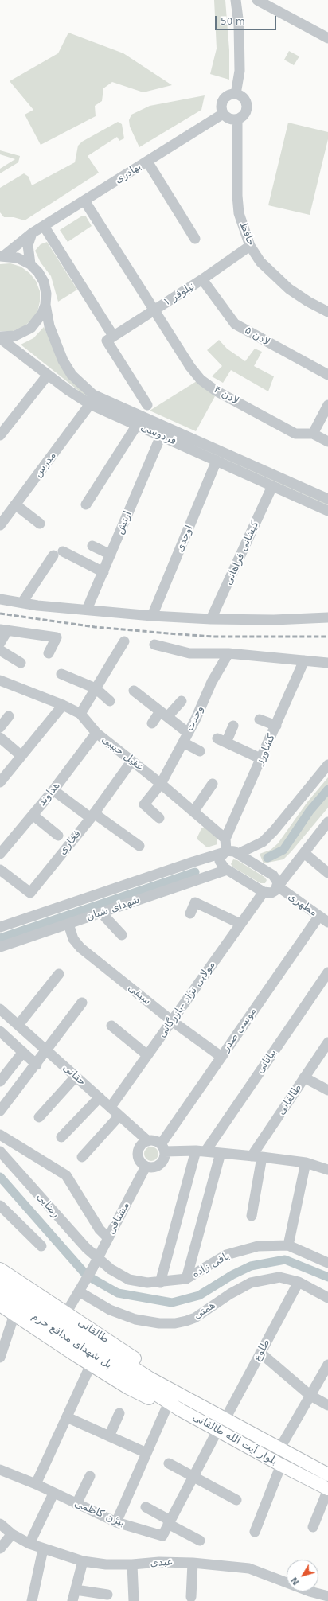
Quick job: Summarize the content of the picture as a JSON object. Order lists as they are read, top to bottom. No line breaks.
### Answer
{"streets":{"main road":["طالقانی","پل شهدای مدافع حرم","بلوار آیت الله طالقانی"],"street":["بهادری","حافظ","نیلوفر ۱","لادن ۵","لادن ۴","فردوسی","مدرس","ارتش","اوحدی","کیشانی فراهانی","وحدت","کشاورز","عقیل حبیبی","هداوند","فخاری","مطهری","شهدای شبان","سیفی","مولایی نژاد -بازرگانی","موسی صدر","بیاتانی","حقانی","رضایی","مشتاقی","باقی زاده","همتی","طلوع","بیژن کاظمی","عبدی"]},"crossings":[["بهادری","حافظ"],["بهادری","لادن ۴"],["حافظ","نیلوفر ۱"],["نیلوفر ۱","لادن ۵"],["نیلوفر ۱","لادن ۴"],["فردوسی","مدرس"],["فردوسی","ارتش"],["فردوسی","اوحدی"],["فردوسی","کیشانی فراهانی"],["وحدت","عقیل حبیبی"],["کشاورز","عقیل حبیبی"],["عقیل حبیبی","هداوند"],["عقیل حبیبی","فخاری"],["مطهری","موسی صدر"],["شهدای شبان","سیفی"],["سیفی","مولایی نژاد -بازرگانی"],["سیفی","موسی صدر"],["مولایی نژاد -بازرگانی","حقانی"],["موسی صدر","حقانی"],["موسی صدر","مشتاقی"],["بیاتانی","باقی زاده"],["حقانی","مشتاقی"],["طالقانی","مشتاقی"],["طالقانی","بلوار آیت الله طالقانی"],["رضایی","مشتاقی"],["رضایی","باقی زاده"],["مشتاقی","باقی زاده"],["مشتاقی","همتی"],["همتی","طلوع"],["پل شهدای مدافع حرم","بلوار آیت الله طالقانی"],["طلوع","بلوار آیت الله طالقانی"],["بلوار آیت الله طالقانی","بیژن کاظمی"]],"scale_bar":"50 m","north":"bottom left"}
